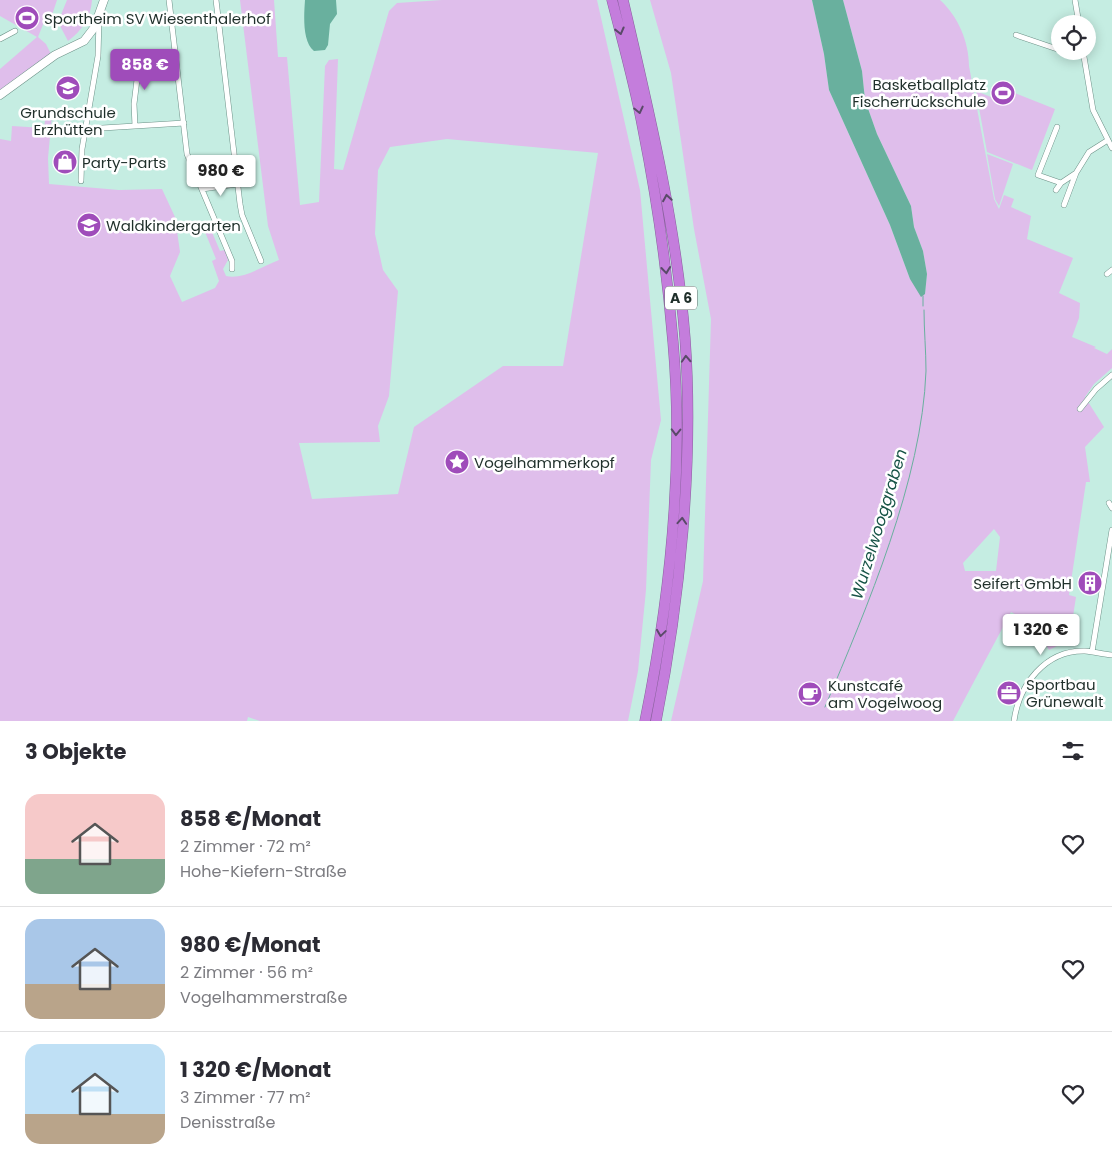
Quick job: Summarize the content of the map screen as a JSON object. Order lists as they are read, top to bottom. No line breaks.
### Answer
{"streets":{"highway":["A 6"]},"water":["Wurzelwooggraben"],"places":{"sports":["Sportheim SV Wiesenthalerhof","Basketballplatz Fischerrückschule"],"school or university":["Grundschule Erzhütten","Waldkindergarten"],"shop":["Party-Parts"],"place":["Vogelhammerkopf"],"building":["Seifert GmbH"],"office":["Sportbau Grünewalt"],"cafe":["Kunstcafé am Vogelwoog"]},"page":{"price":["858 €","980 €","1 320 €"],"heading":"3 Objekte","list":[{"name":"858 €/Monat","note":"2 Zimmer · 72 m² · Hohe-Kiefern-Straße"},{"name":"980 €/Monat","note":"2 Zimmer · 56 m² · Vogelhammerstraße"},{"name":"1 320 €/Monat","note":"3 Zimmer · 77 m² · Denisstraße"}]}}
